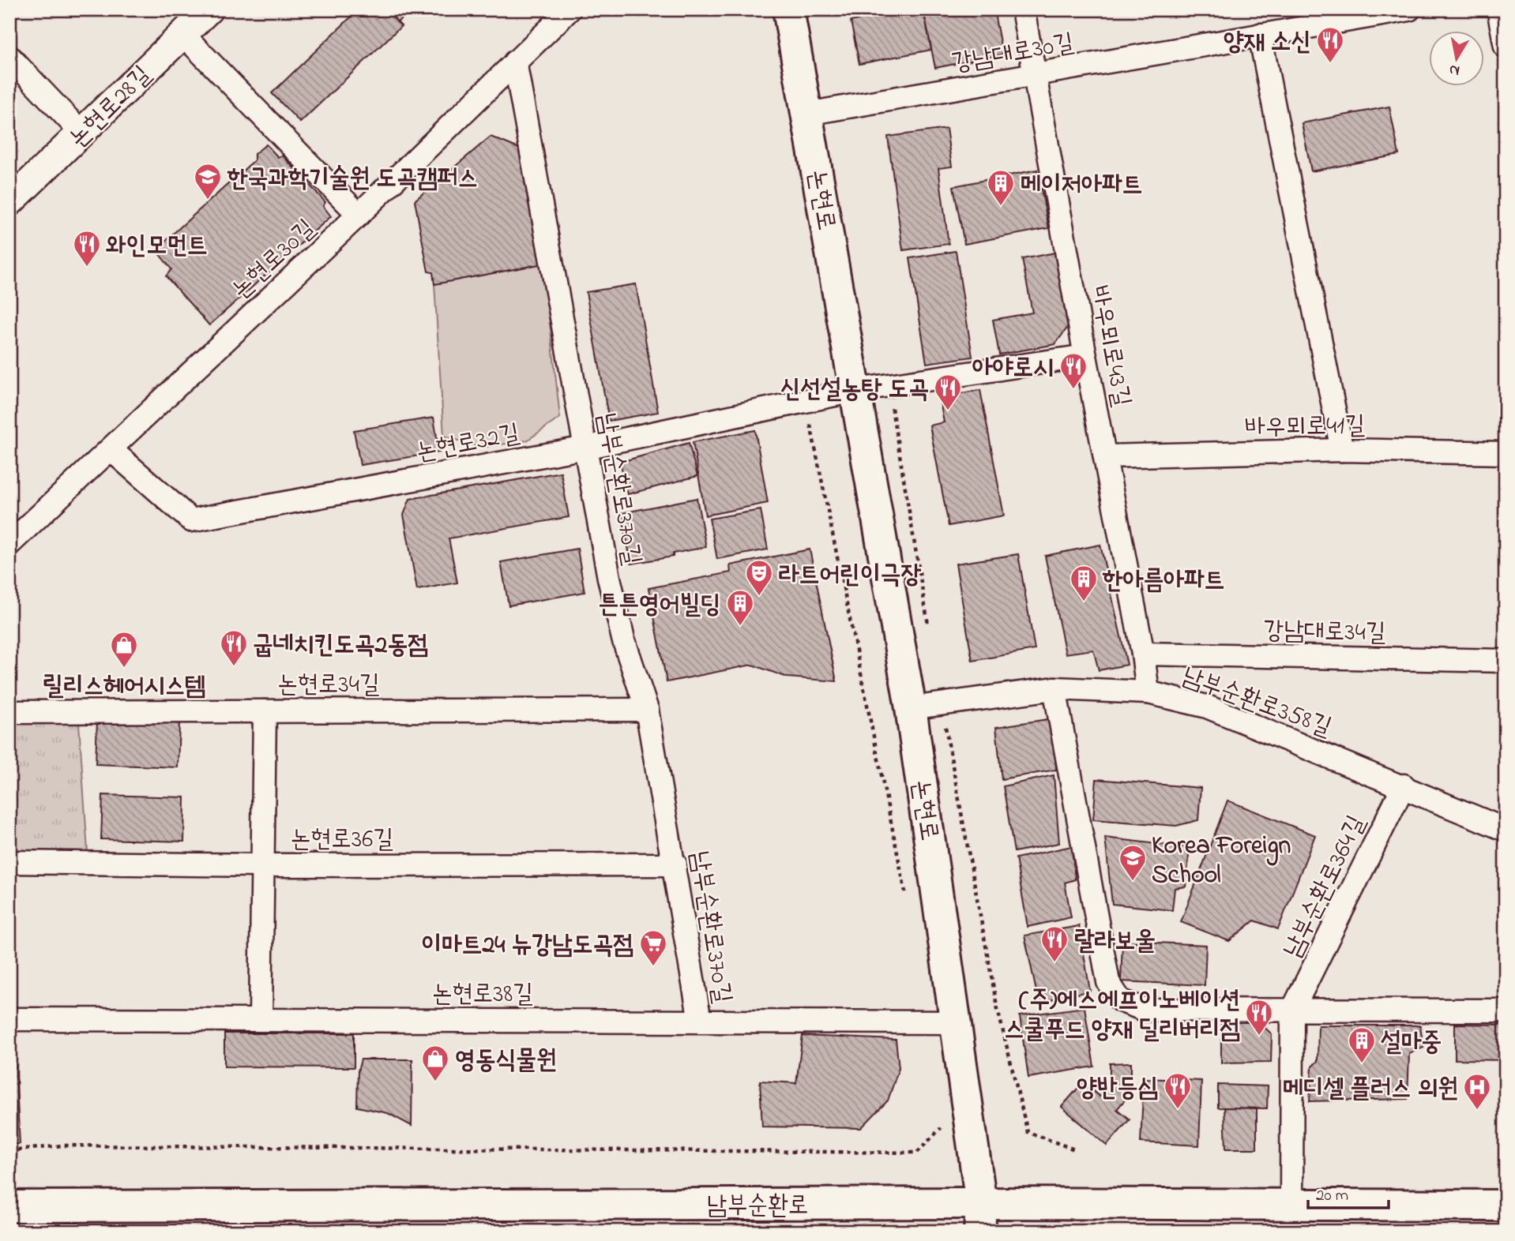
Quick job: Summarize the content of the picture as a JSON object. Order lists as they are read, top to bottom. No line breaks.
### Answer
{"streets":{"main road":["논현로","남부순환로"],"street":["강남대로30길","논현로28길","논현로30길","바우뫼로43길","바우뫼로41길","논현로32길","남부순환로370길","강남대로34길","논현로34길","남부순환로358길","논현로36길","남부순환로364길","논현로38길"]},"crossings":[["강남대로30길","논현로"],["강남대로30길","바우뫼로43길"],["논현로","논현로32길"],["논현로","남부순환로358길"],["논현로","논현로38길"],["논현로","남부순환로"],["논현로30길","논현로32길"],["논현로30길","남부순환로370길"],["바우뫼로43길","바우뫼로41길"],["바우뫼로43길","강남대로34길"],["바우뫼로43길","남부순환로358길"],["논현로32길","남부순환로370길"],["남부순환로370길","논현로34길"],["남부순환로370길","논현로36길"],["남부순환로370길","논현로38길"],["남부순환로358길","남부순환로364길"],["남부순환로364길","남부순환로"]],"places":{"restaurant":["양재 소신","와인모먼트","아야로시","신선설농탕 도곡","굽네치킨도곡2동점","랄라보울","(주)에스에프이노베이션 스쿨푸드 양재 딜리버리점","양반등심"],"school or university":["한국과학기술원 도곡캠퍼스","Korea Foreign School"],"building":["메이저아파트","한아름아파트","튼튼영어빌딩","설마중"],"theatre":["라트어린이극장"],"shop":["릴리스헤어시스템","영동식물원"],"supermarket":["이마트24 뉴강남도곡점"],"hospital":["메디셀 플러스 의원"]},"scale_bar":"20 m","north":"bottom"}
